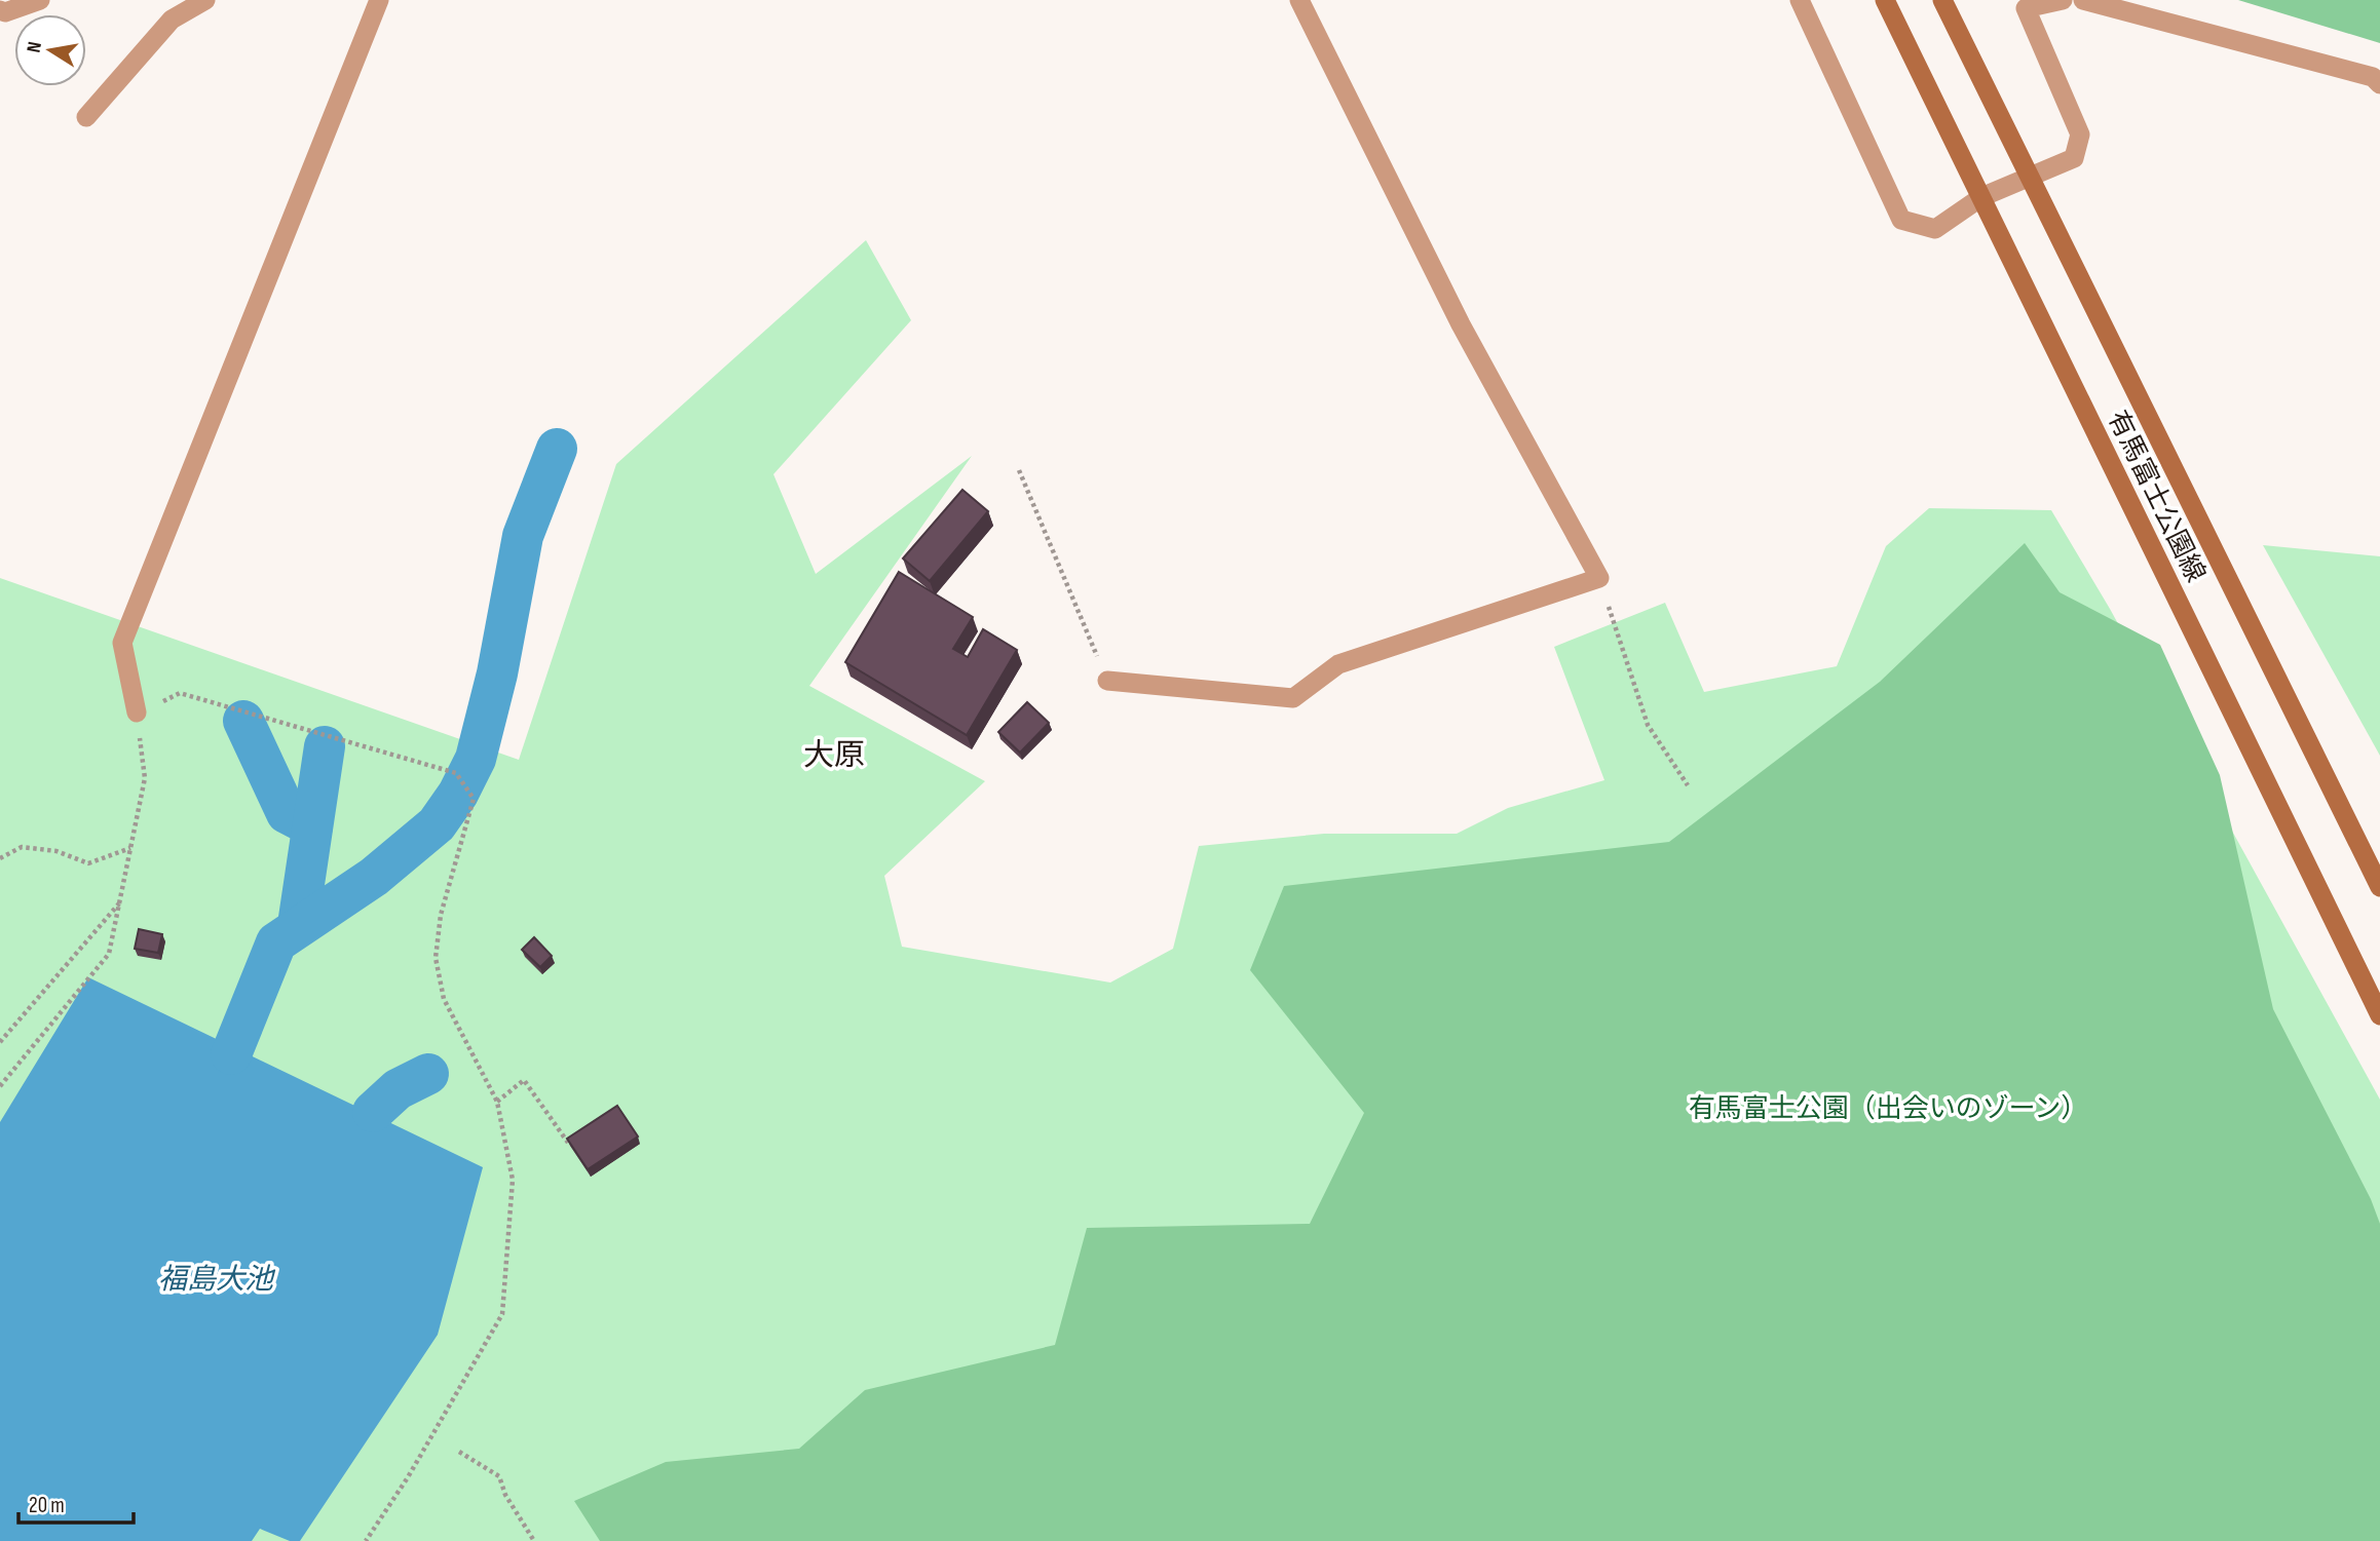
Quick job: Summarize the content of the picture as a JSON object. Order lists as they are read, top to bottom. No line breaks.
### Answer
{"streets":{"main road":["有馬富士公園線"]},"districts":["大原"],"water":["福島大池"],"parks":["有馬富士公園（出会いのゾーン）"],"scale_bar":"20 m","north":"left"}
